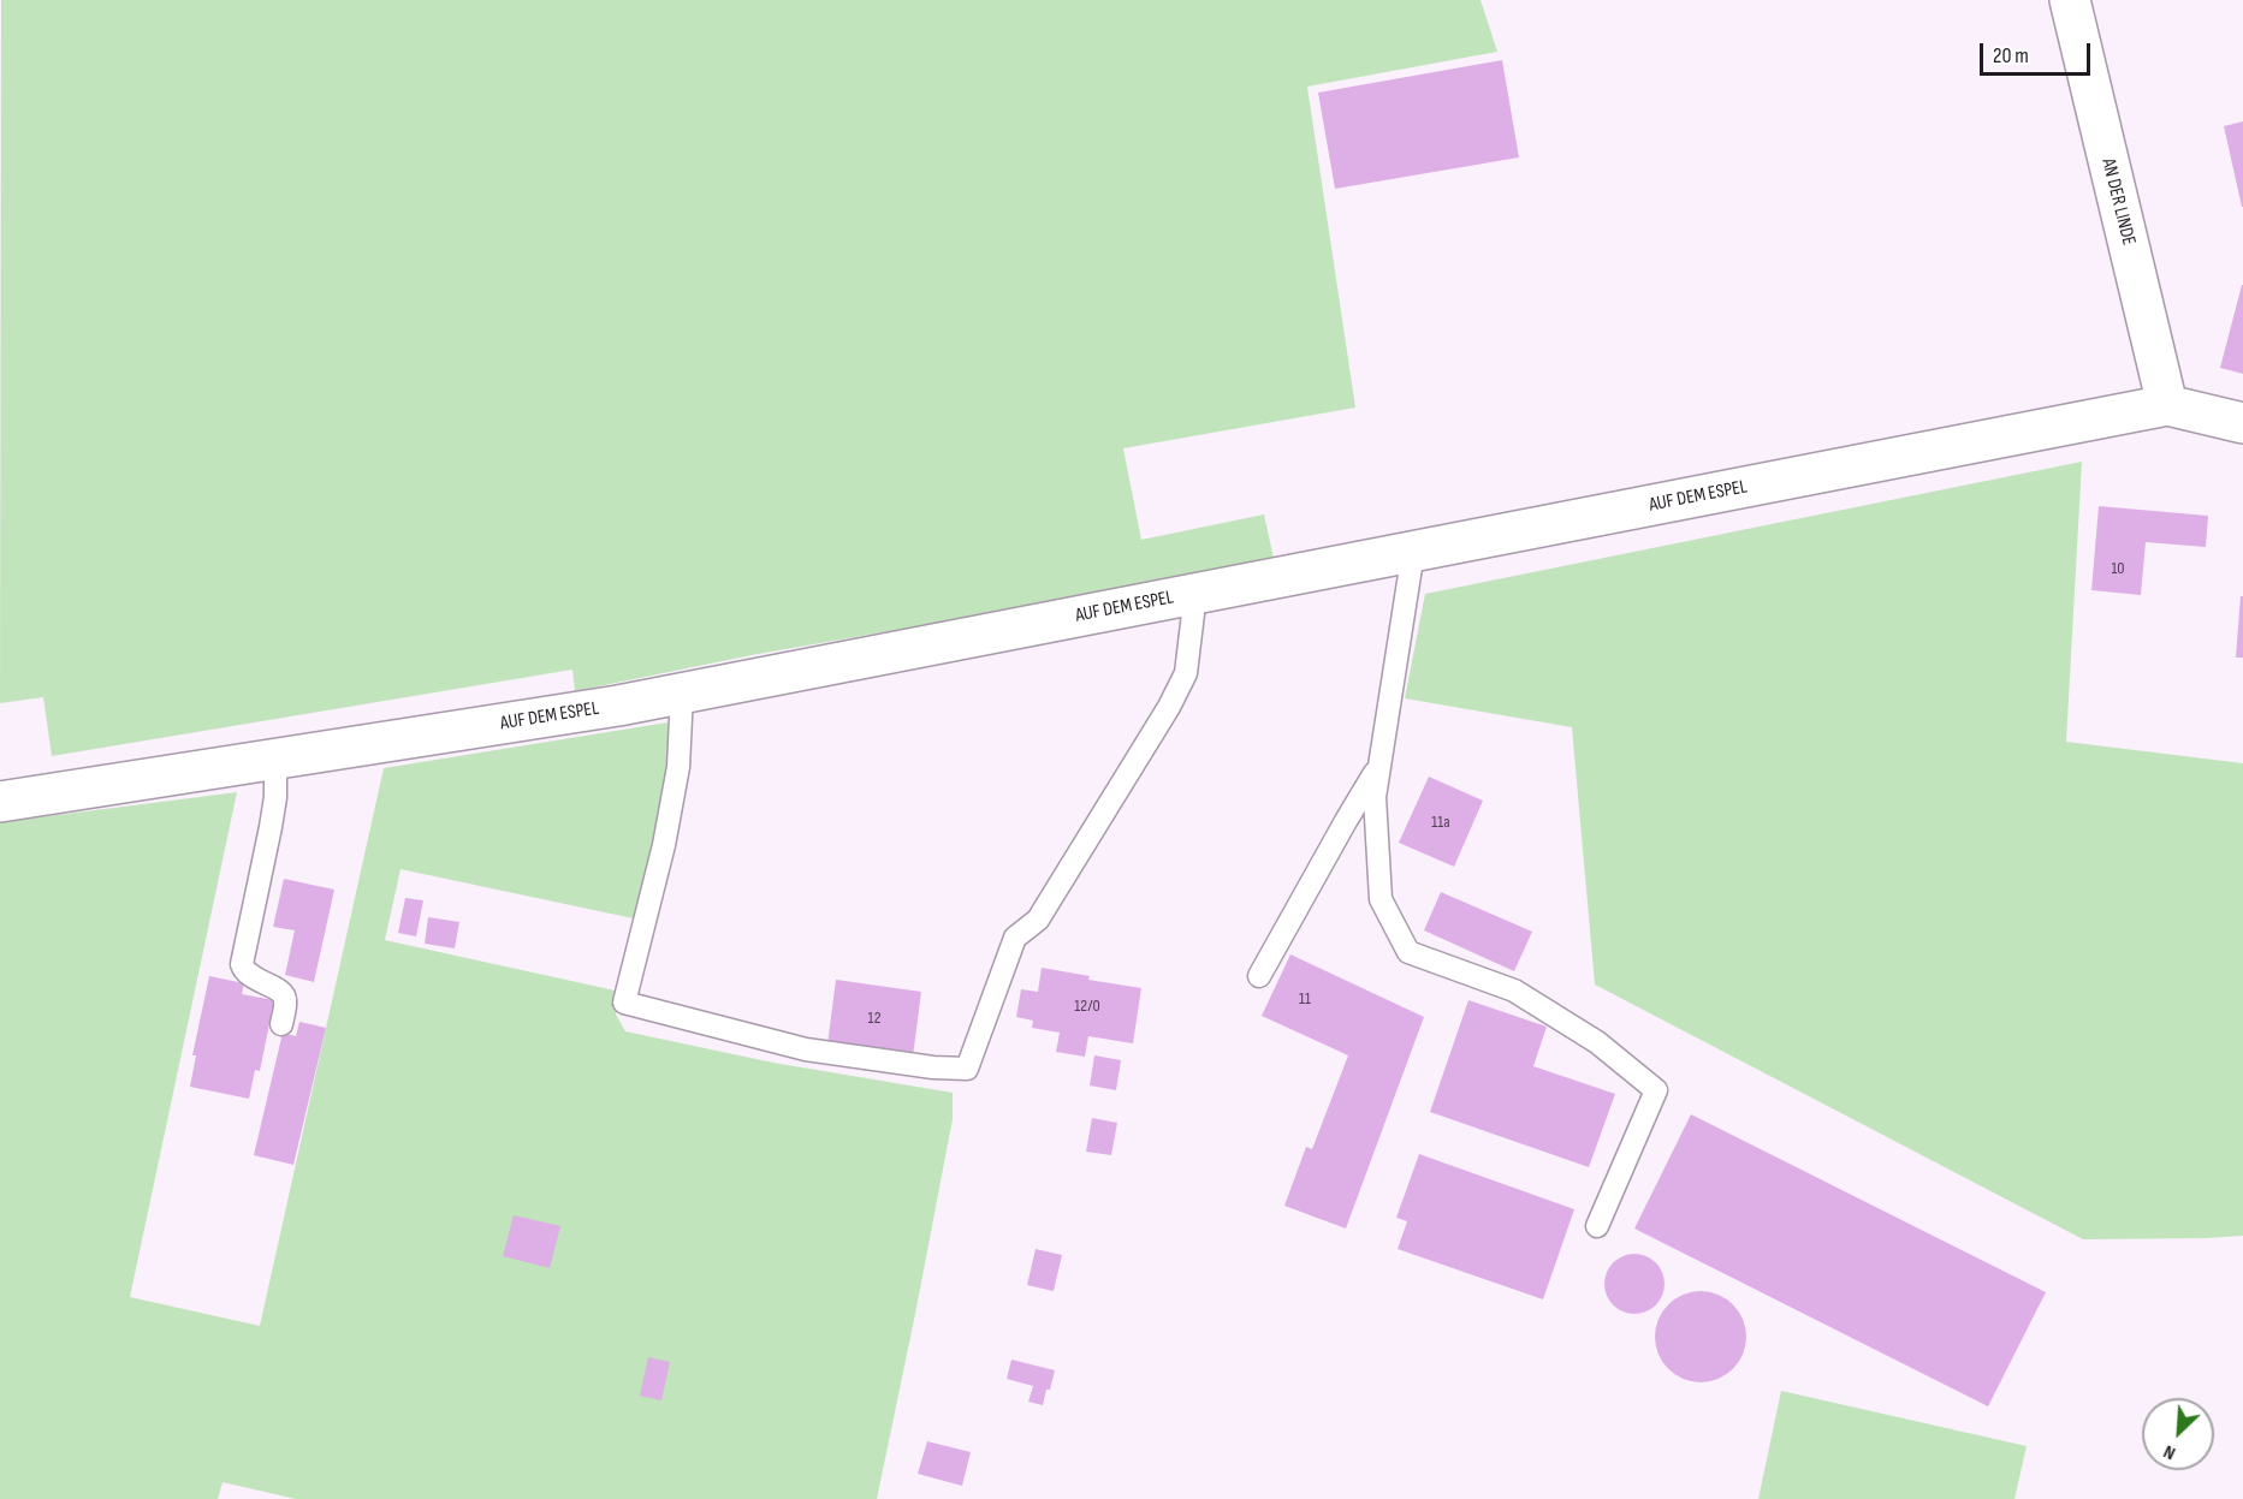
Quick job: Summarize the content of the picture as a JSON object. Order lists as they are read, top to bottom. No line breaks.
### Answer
{"streets":{"street":["AN DER LINDE","AUF DEM ESPEL"]},"crossings":[["AN DER LINDE","AUF DEM ESPEL"]],"house_numbers":["10","11a","11","12/0","12"],"scale_bar":"20 m","north":"bottom left"}
